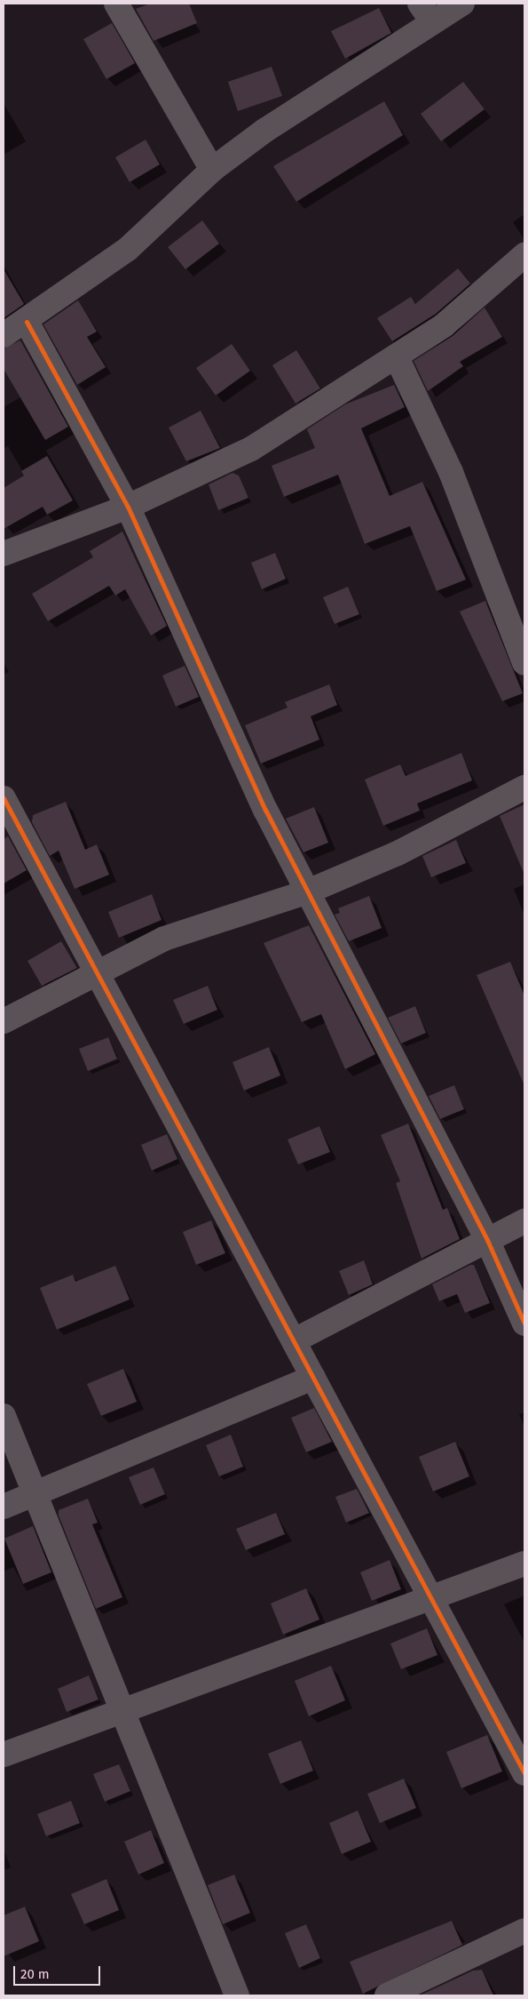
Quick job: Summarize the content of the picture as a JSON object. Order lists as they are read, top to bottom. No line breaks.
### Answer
{"scale_bar":"20 m"}
